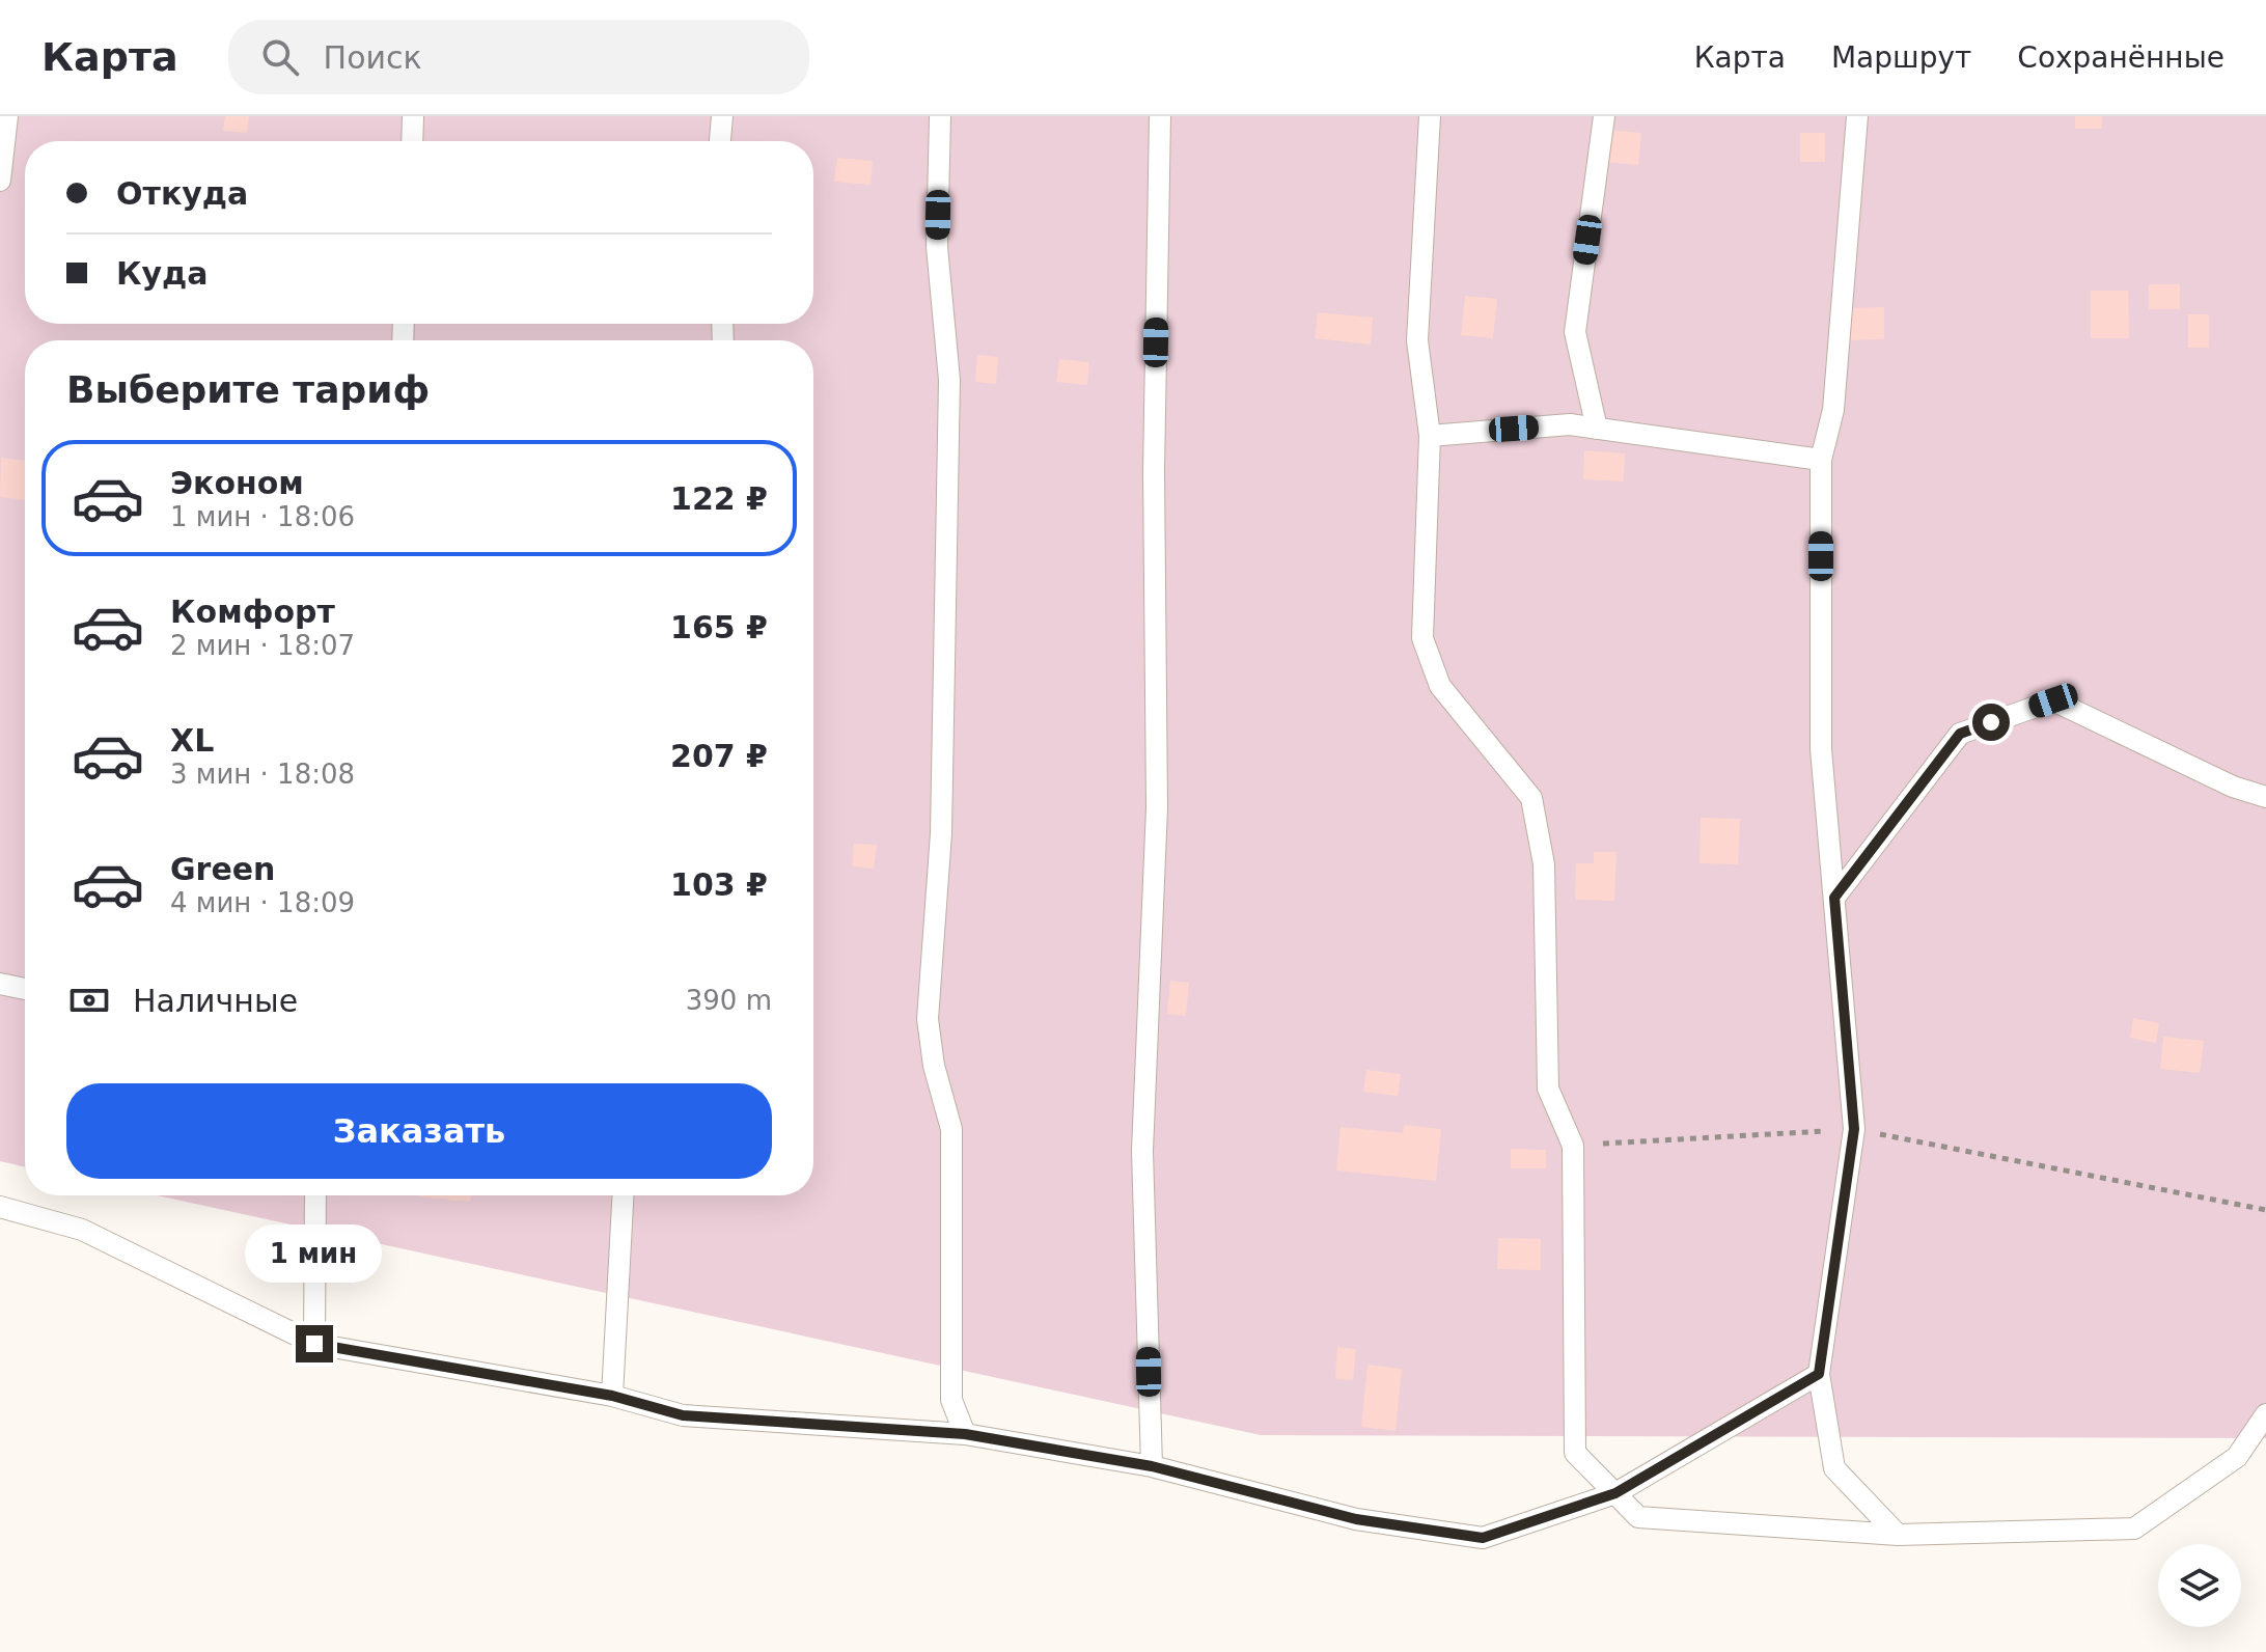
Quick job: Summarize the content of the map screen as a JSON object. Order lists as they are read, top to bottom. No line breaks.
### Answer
{"page":{"header":"Карта","search":"Поиск","nav":["Карта","Маршрут","Сохранённые"],"banner":["Откуда","Куда"],"heading":"Выберите тариф","list":[{"name":"Эконом","note":"1 мин · 18:06","value":"122 ₽"},{"name":"Комфорт","note":"2 мин · 18:07","value":"165 ₽"},{"name":"XL","note":"3 мин · 18:08","value":"207 ₽"},{"name":"Green","note":"4 мин · 18:09","value":"103 ₽"}],"pay":["Наличные","390 m"],"buttons":"Заказать","bubble":"1 мин"}}
